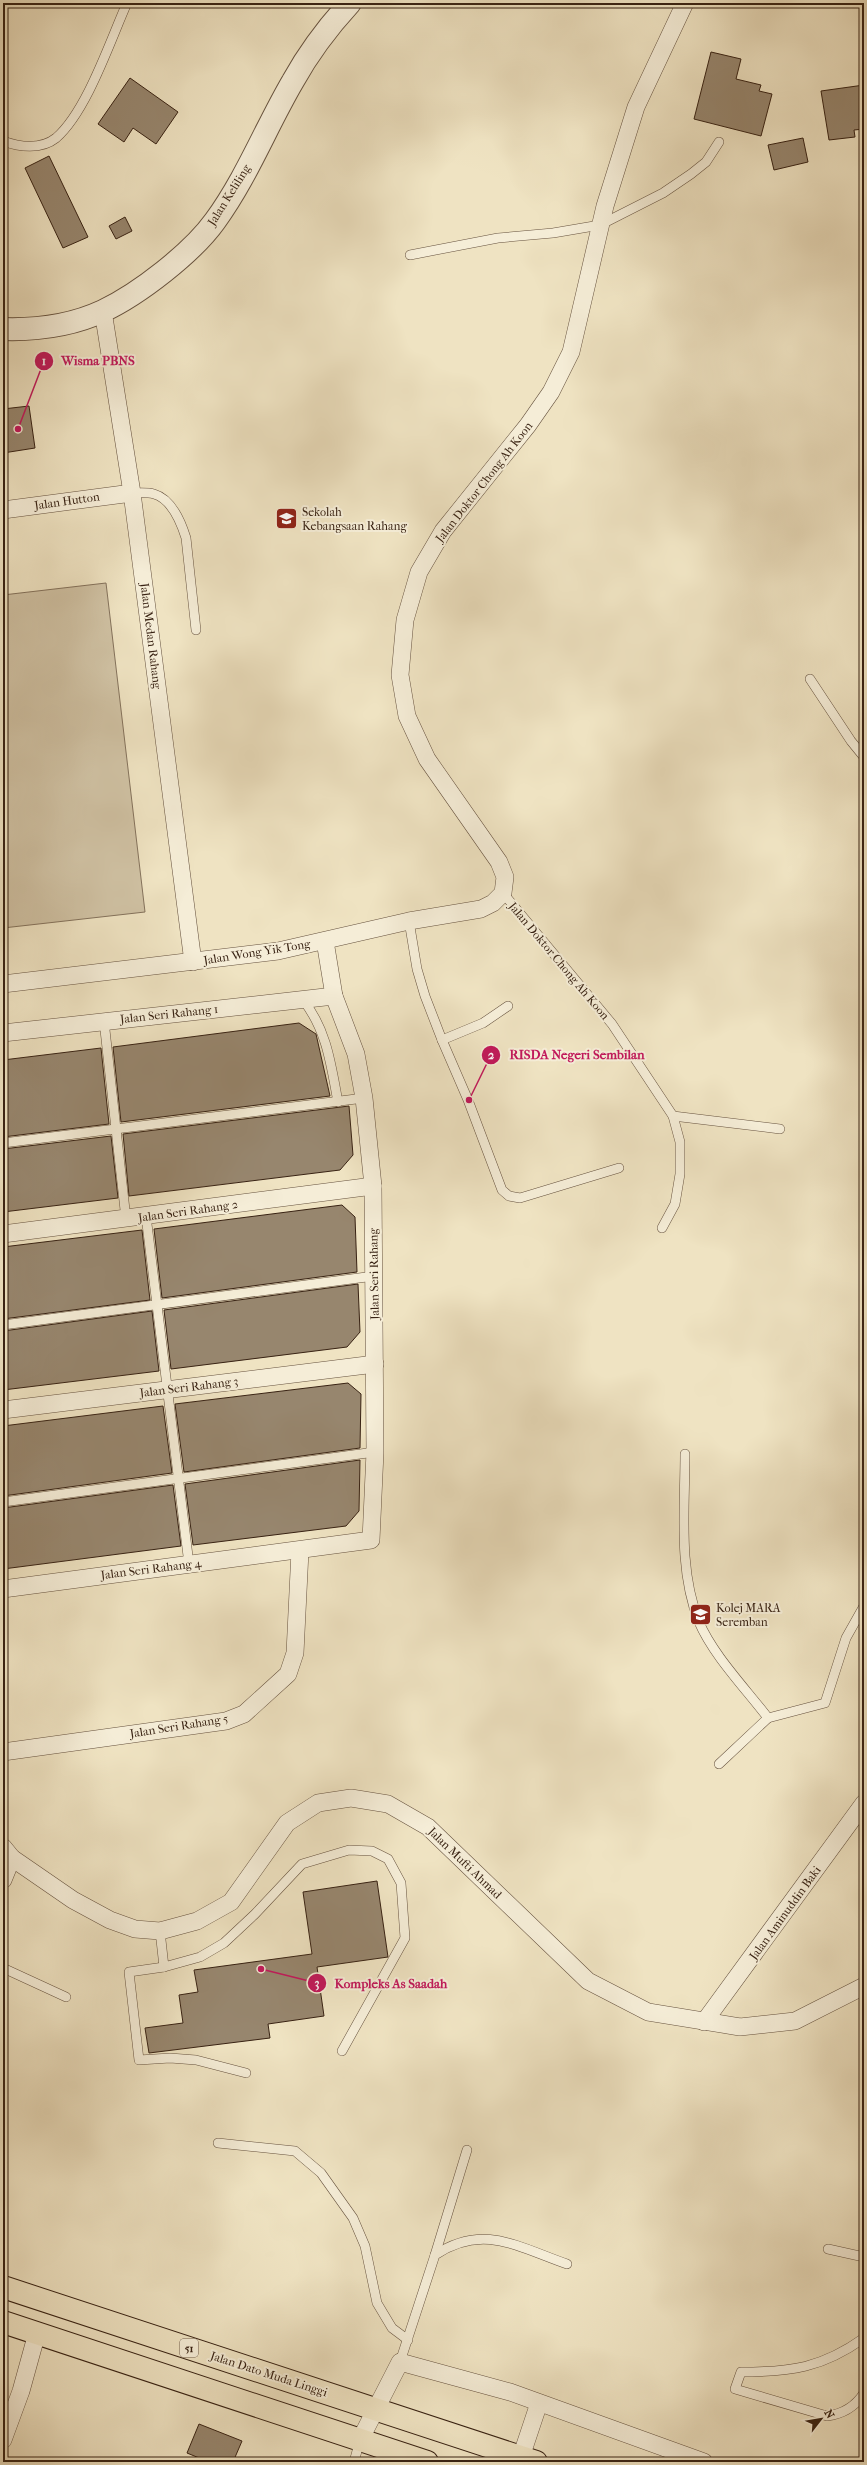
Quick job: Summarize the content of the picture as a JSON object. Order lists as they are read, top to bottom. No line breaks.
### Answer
{"streets":{"highway":["51","Jalan Dato Muda Linggi"],"street":["Jalan Keliling","Jalan Doktor Chong Ah Koon","Jalan Hutton","Jalan Medan Rahang","Jalan Wong Yik Tong","Jalan Seri Rahang 1","Jalan Seri Rahang 2","Jalan Seri Rahang","Jalan Seri Rahang 3","Jalan Seri Rahang 4","Jalan Seri Rahang 5","Jalan Mufti Ahmad","Jalan Aminuddin Baki"]},"crossings":[["Jalan Keliling","Jalan Medan Rahang"],["Jalan Doktor Chong Ah Koon","Jalan Wong Yik Tong"],["Jalan Hutton","Jalan Medan Rahang"],["Jalan Medan Rahang","Jalan Wong Yik Tong"],["Jalan Wong Yik Tong","Jalan Seri Rahang"],["Jalan Seri Rahang 1","Jalan Seri Rahang"],["Jalan Seri Rahang 2","Jalan Seri Rahang"],["Jalan Seri Rahang","Jalan Seri Rahang 3"],["Jalan Seri Rahang","Jalan Seri Rahang 4"],["Jalan Seri Rahang","Jalan Seri Rahang 5"],["Jalan Seri Rahang 4","Jalan Seri Rahang 5"],["Jalan Mufti Ahmad","Jalan Aminuddin Baki"]],"places":{"other":["Wisma PBNS","RISDA Negeri Sembilan","Kompleks As Saadah"],"school or university":["Sekolah Kebangsaan Rahang","Kolej MARA Seremban"]},"north":"top right"}
